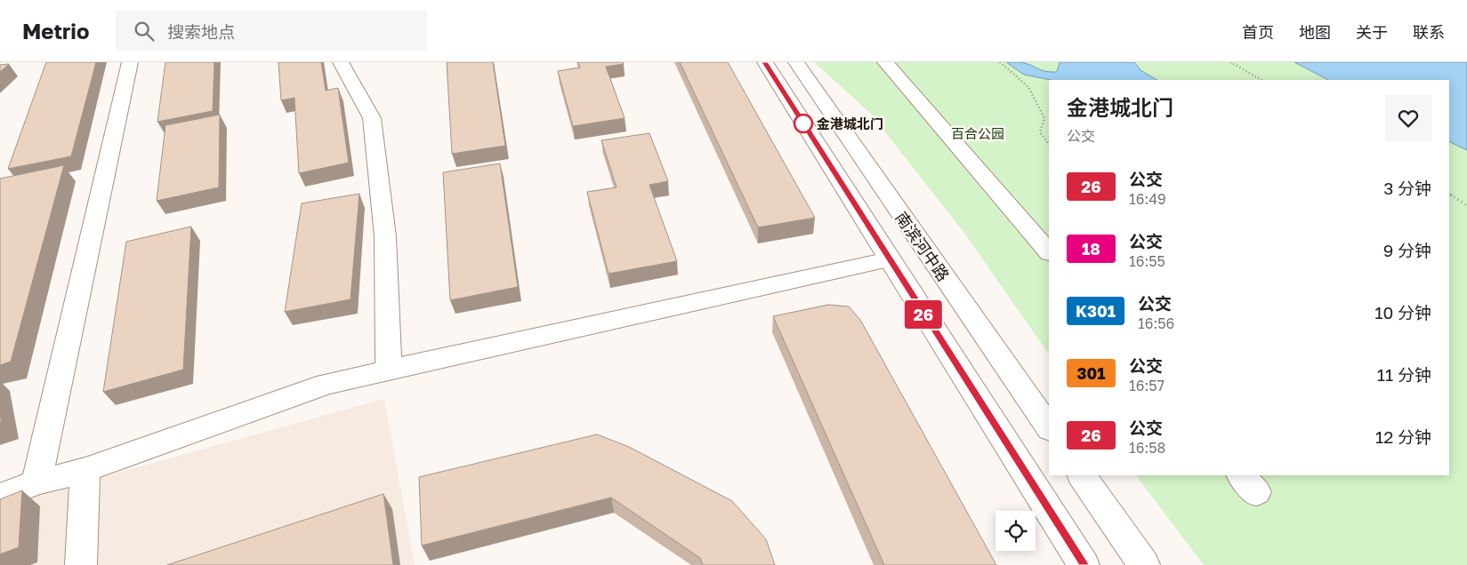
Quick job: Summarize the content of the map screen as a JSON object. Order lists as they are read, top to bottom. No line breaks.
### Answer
{"streets":{"main road":["南滨河中路"]},"parks":["百合公园"],"places":["金港城北门"],"lines":["bus line 26"],"page":{"header":"Metrio","search":"搜索地点","nav":["首页","地图","关于","联系"],"on_map":"26","heading":["金港城北门","公交"],"list":[{"mark":"26","name":"公交","note":"16:49","value":"3 分钟"},{"mark":"18","name":"公交","note":"16:55","value":"9 分钟"},{"mark":"K301","name":"公交","note":"16:56","value":"10 分钟"},{"mark":"301","name":"公交","note":"16:57","value":"11 分钟"},{"mark":"26","name":"公交","note":"16:58","value":"12 分钟"}]}}
